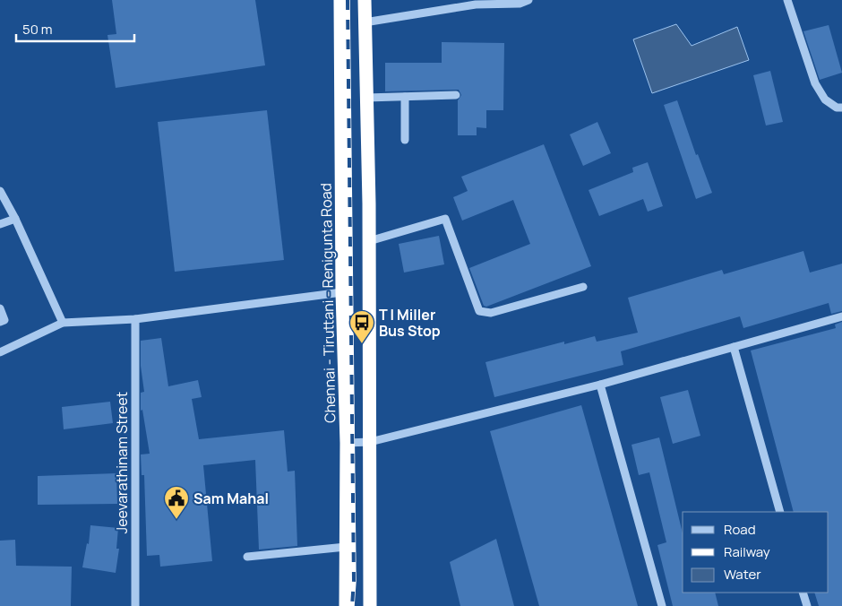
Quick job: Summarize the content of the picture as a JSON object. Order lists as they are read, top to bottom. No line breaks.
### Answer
{"streets":{"highway":["Chennai - Tiruttani - Renigunta Road"],"street":["Jeevarathinam Street"]},"places":{"bus stop":["T I Miller Bus Stop"],"public building":["Sam Mahal"]},"legend":["Road","Railway","Water"],"scale_bar":"50 m"}
